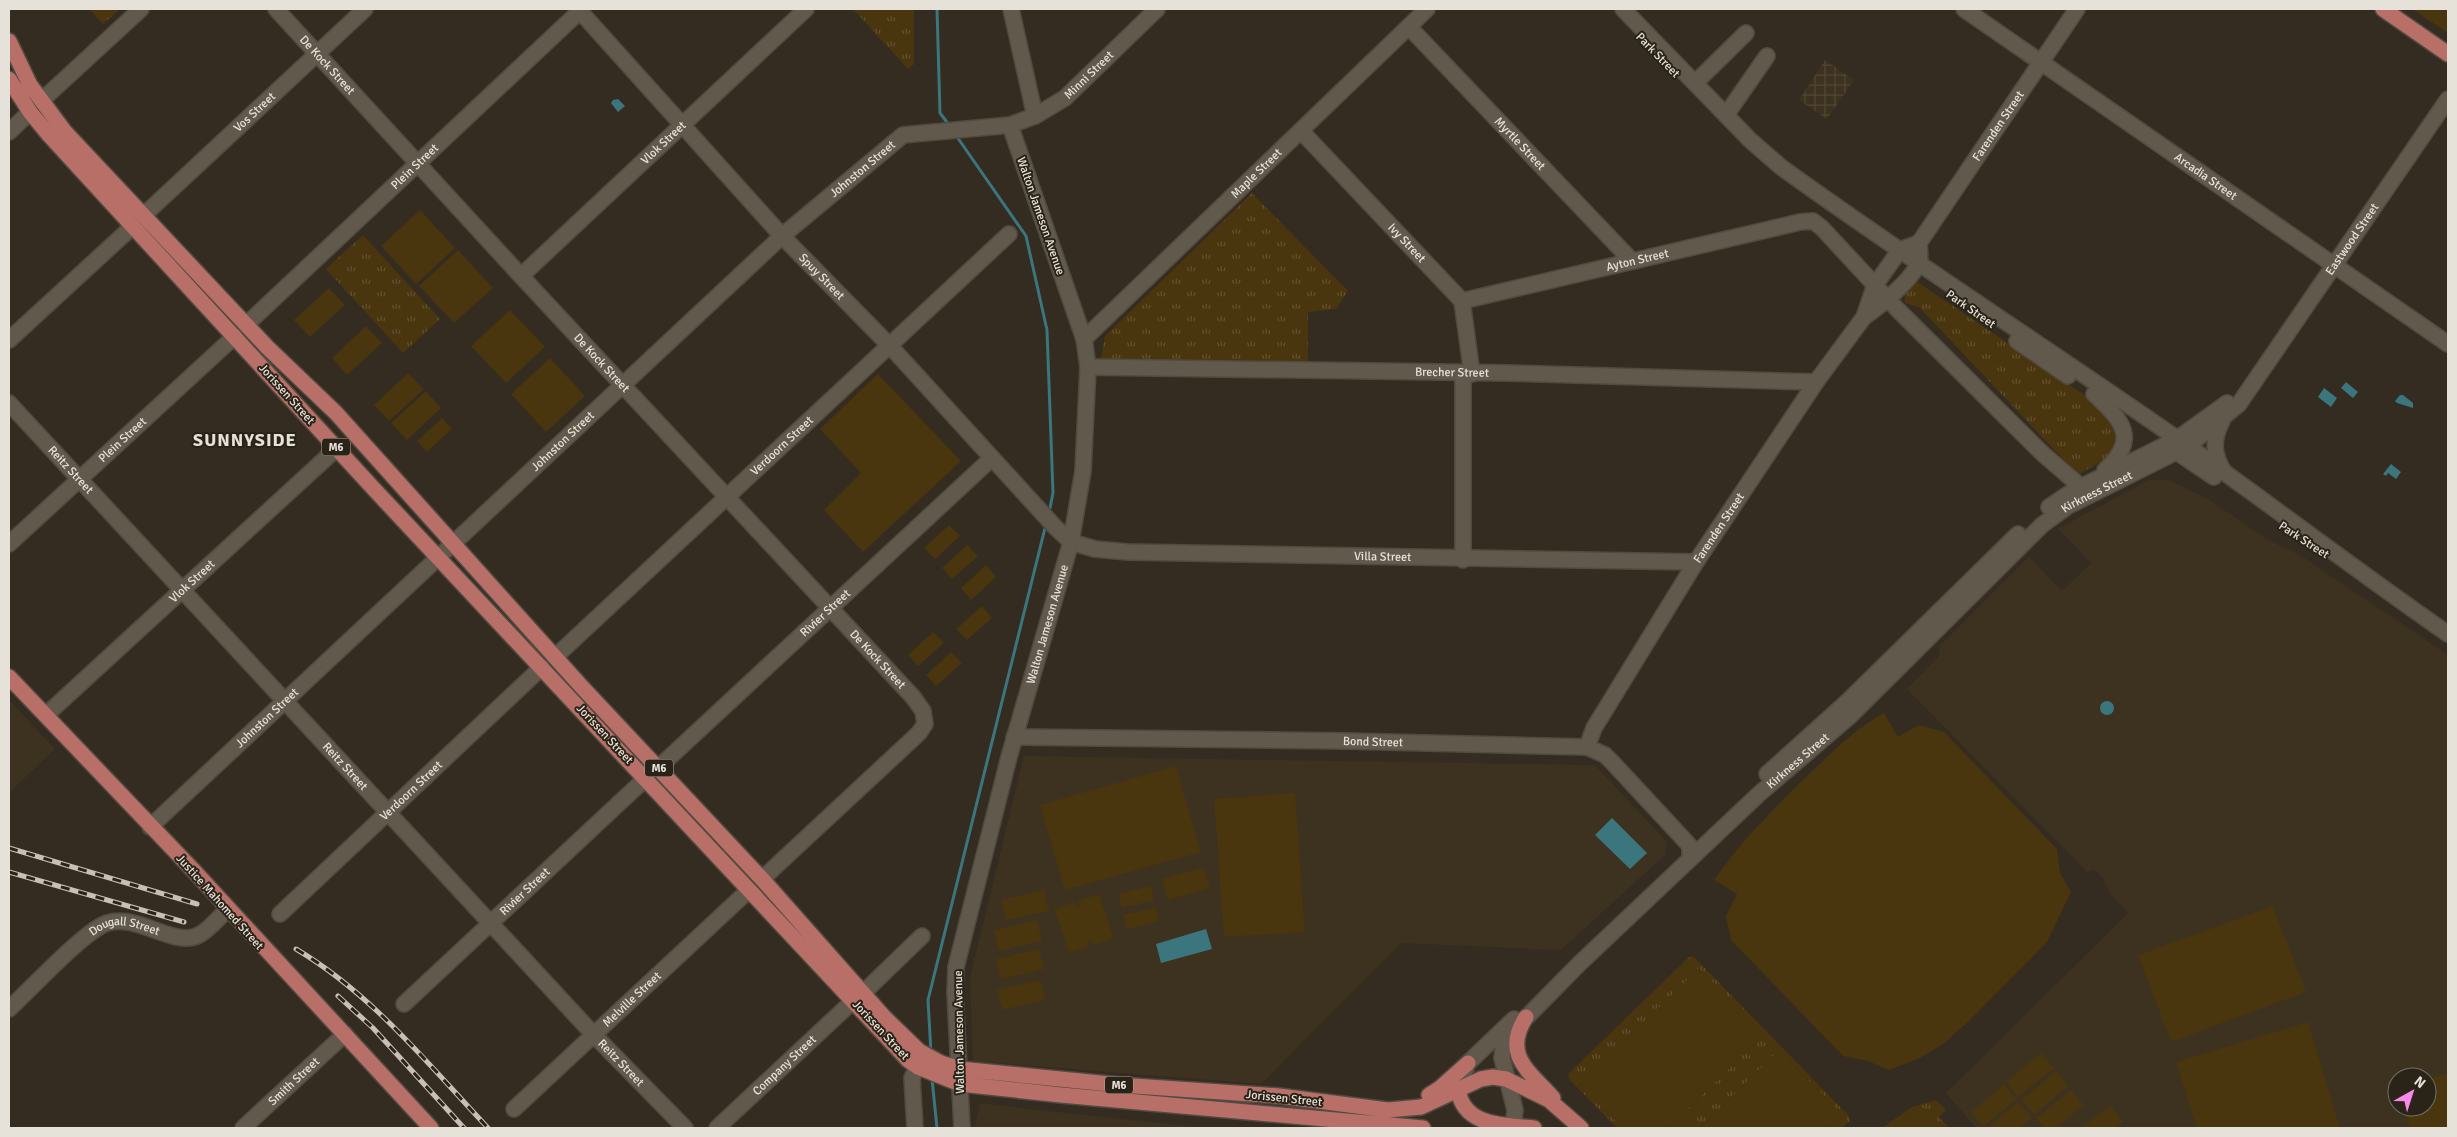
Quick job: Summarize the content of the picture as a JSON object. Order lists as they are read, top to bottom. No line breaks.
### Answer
{"streets":{"main road":["Jorissen Street","M6","Justice Mahomed Street"],"street":["Park Street","De Kock Street","Minni Street","Vos Street","Farenden Street","Vlok Street","Myrtle Street","Plein Street","Johnston Street","Maple Street","Arcadia Street","Walton Jameson Avenue","Eastwood Street","Ivy Street","Ayton Street","Spuy Street","Brecher Street","Verdoorn Street","Reitz Street","Kirkness Street","Villa Street","Rivier Street","Bond Street","Dougall Street","Melville Street","Company Street","Smith Street"]},"crossings":[["Park Street","Farenden Street"],["Park Street","Eastwood Street"],["Park Street","Kirkness Street"],["De Kock Street","Vos Street"],["De Kock Street","Vlok Street"],["De Kock Street","Plein Street"],["De Kock Street","Johnston Street"],["De Kock Street","Jorissen Street"],["De Kock Street","Verdoorn Street"],["De Kock Street","Rivier Street"],["Minni Street","Johnston Street"],["Minni Street","Walton Jameson Avenue"],["Vos Street","Jorissen Street"],["Farenden Street","Arcadia Street"],["Farenden Street","Ayton Street"],["Farenden Street","Brecher Street"],["Farenden Street","Villa Street"],["Farenden Street","Bond Street"],["Vlok Street","Spuy Street"],["Vlok Street","Jorissen Street"],["Vlok Street","Reitz Street"],["Vlok Street","Justice Mahomed Street"],["Myrtle Street","Maple Street"],["Myrtle Street","Ayton Street"],["Plein Street","Spuy Street"],["Plein Street","Jorissen Street"],["Plein Street","Reitz Street"],["Johnston Street","Walton Jameson Avenue"],["Johnston Street","Spuy Street"],["Johnston Street","Jorissen Street"],["Johnston Street","Reitz Street"],["Johnston Street","Justice Mahomed Street"],["Maple Street","Walton Jameson Avenue"],["Maple Street","Ivy Street"],["Arcadia Street","Eastwood Street"],["Walton Jameson Avenue","Spuy Street"],["Walton Jameson Avenue","Brecher Street"],["Walton Jameson Avenue","Jorissen Street"],["Walton Jameson Avenue","Villa Street"],["Walton Jameson Avenue","Bond Street"],["Eastwood Street","Kirkness Street"],["Ivy Street","Ayton Street"],["Spuy Street","Verdoorn Street"],["Spuy Street","Villa Street"],["Spuy Street","Rivier Street"],["Jorissen Street","Verdoorn Street"],["Jorissen Street","M6"],["Jorissen Street","Rivier Street"],["Jorissen Street","Melville Street"],["Jorissen Street","Company Street"],["Verdoorn Street","Reitz Street"],["M6","Kirkness Street"],["Reitz Street","Rivier Street"],["Reitz Street","Melville Street"],["Kirkness Street","Bond Street"],["Justice Mahomed Street","Dougall Street"],["Justice Mahomed Street","Smith Street"]],"districts":["SUNNYSIDE"],"north":"top right"}
